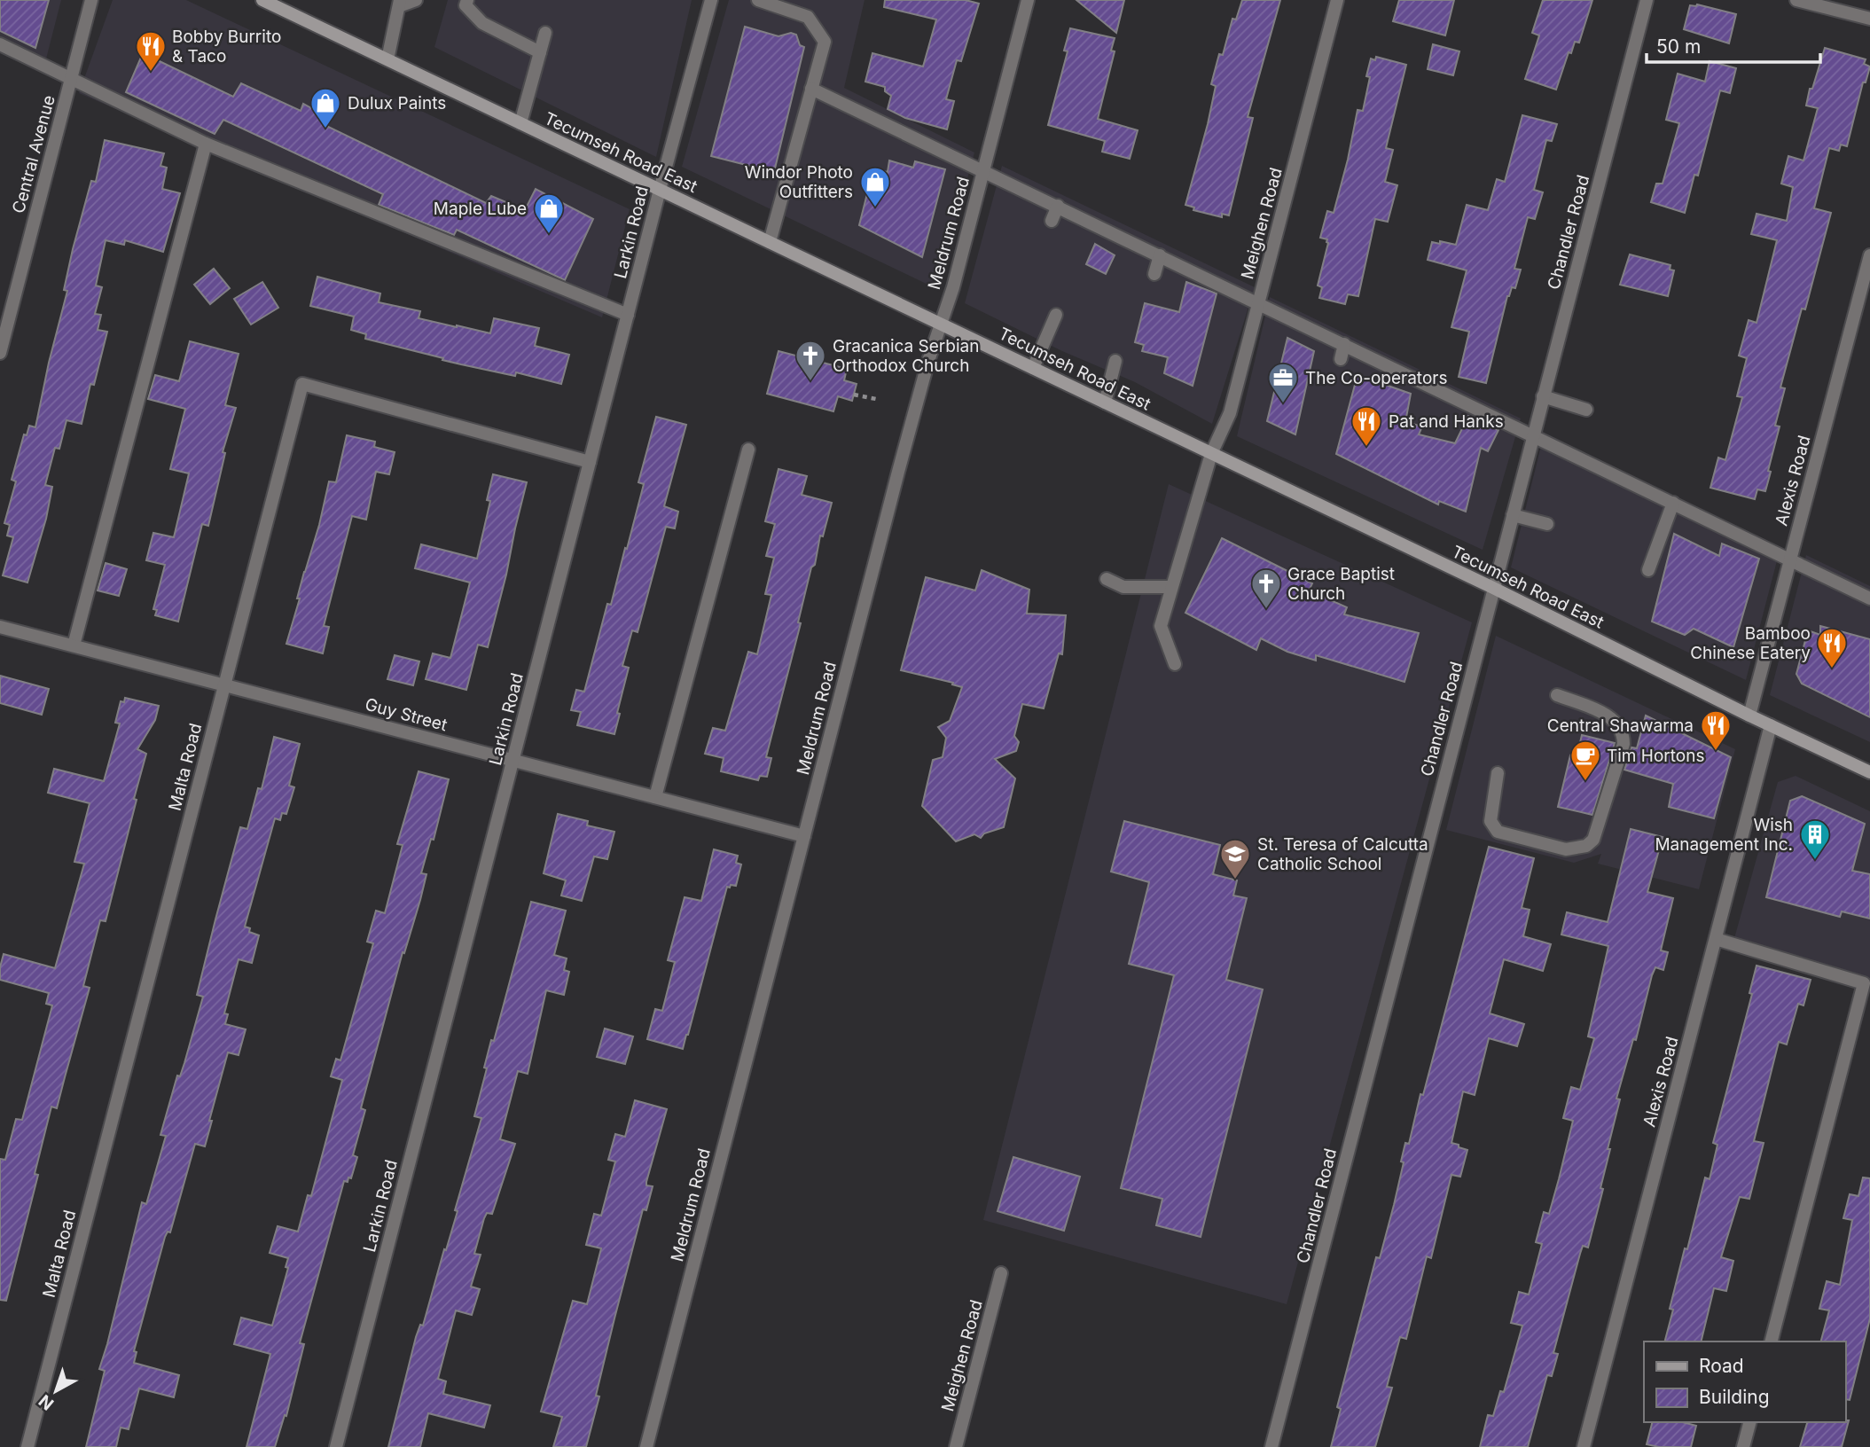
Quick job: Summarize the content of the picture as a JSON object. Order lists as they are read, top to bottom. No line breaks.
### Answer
{"streets":{"main road":["Tecumseh Road East"],"street":["Central Avenue","Meighen Road","Larkin Road","Chandler Road","Meldrum Road","Alexis Road","Guy Street","Malta Road"]},"crossings":[["Tecumseh Road East","Meighen Road"],["Tecumseh Road East","Larkin Road"],["Tecumseh Road East","Chandler Road"],["Tecumseh Road East","Meldrum Road"],["Tecumseh Road East","Alexis Road"],["Larkin Road","Guy Street"],["Larkin Road","Malta Road"],["Meldrum Road","Guy Street"],["Guy Street","Malta Road"]],"places":{"restaurant":["Bobby Burrito & Taco","Pat and Hanks","Bamboo Chinese Eatery","Central Shawarma"],"shop":["Dulux Paints","Windor Photo Outfitters","Maple Lube"],"church":["Gracanica Serbian Orthodox Church","Grace Baptist Church"],"office":["The Co-operators"],"cafe":["Tim Hortons"],"building":["Wish Management Inc."],"school or university":["St. Teresa of Calcutta Catholic School"]},"legend":["Road","Building"],"scale_bar":"50 m","north":"bottom left"}
